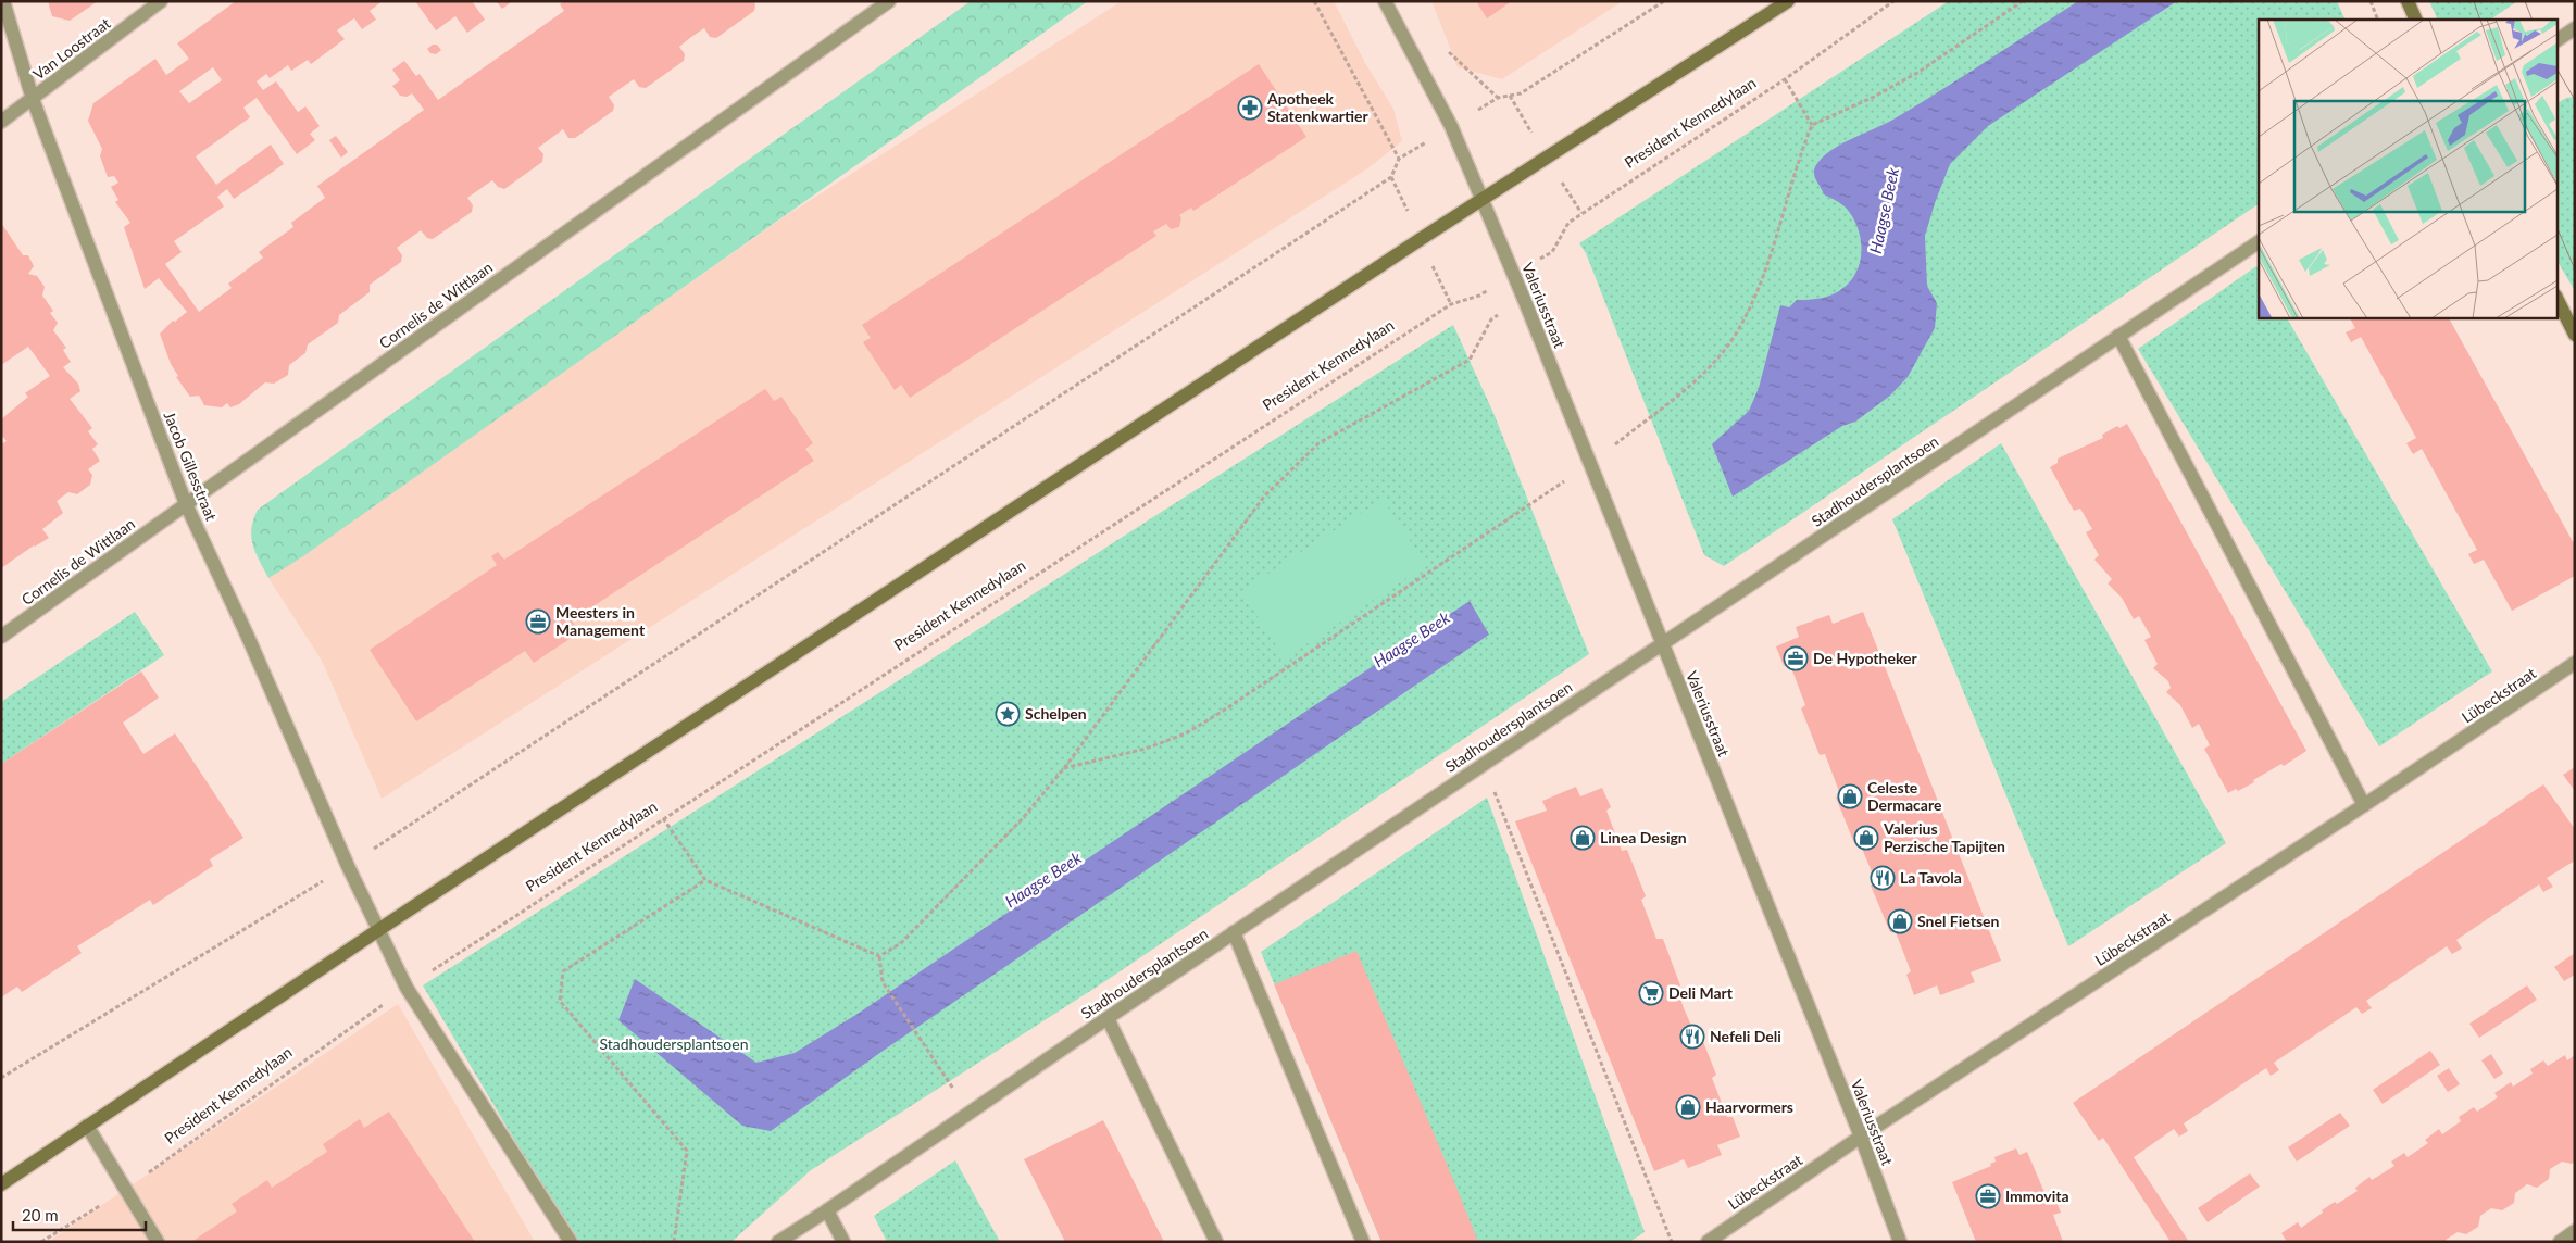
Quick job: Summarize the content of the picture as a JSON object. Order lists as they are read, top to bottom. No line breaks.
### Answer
{"streets":{"street":["Van Loostraat","Cornelis de Wittlaan","Valeriusstraat","Jacob Gillesstraat","Stadhoudersplantsoen","Lübeckstraat"],"path":["President Kennedylaan"]},"crossings":[["Van Loostraat","Jacob Gillesstraat"],["President Kennedylaan","Valeriusstraat"],["Cornelis de Wittlaan","Jacob Gillesstraat"],["Valeriusstraat","Stadhoudersplantsoen"],["Valeriusstraat","Lübeckstraat"]],"water":["Haagse Beek"],"parks":["Stadhoudersplantsoen"],"places":{"pharmacy":["Apotheek Statenkwartier"],"office":["Meesters in Management","De Hypotheker","Immovita"],"place":["Schelpen"],"shop":["Celeste Dermacare","Linea Design","Valerius Perzische Tapijten","Snel Fietsen","Haarvormers"],"restaurant":["La Tavola","Nefeli Deli"],"supermarket":["Deli Mart"]},"scale_bar":"20 m"}
